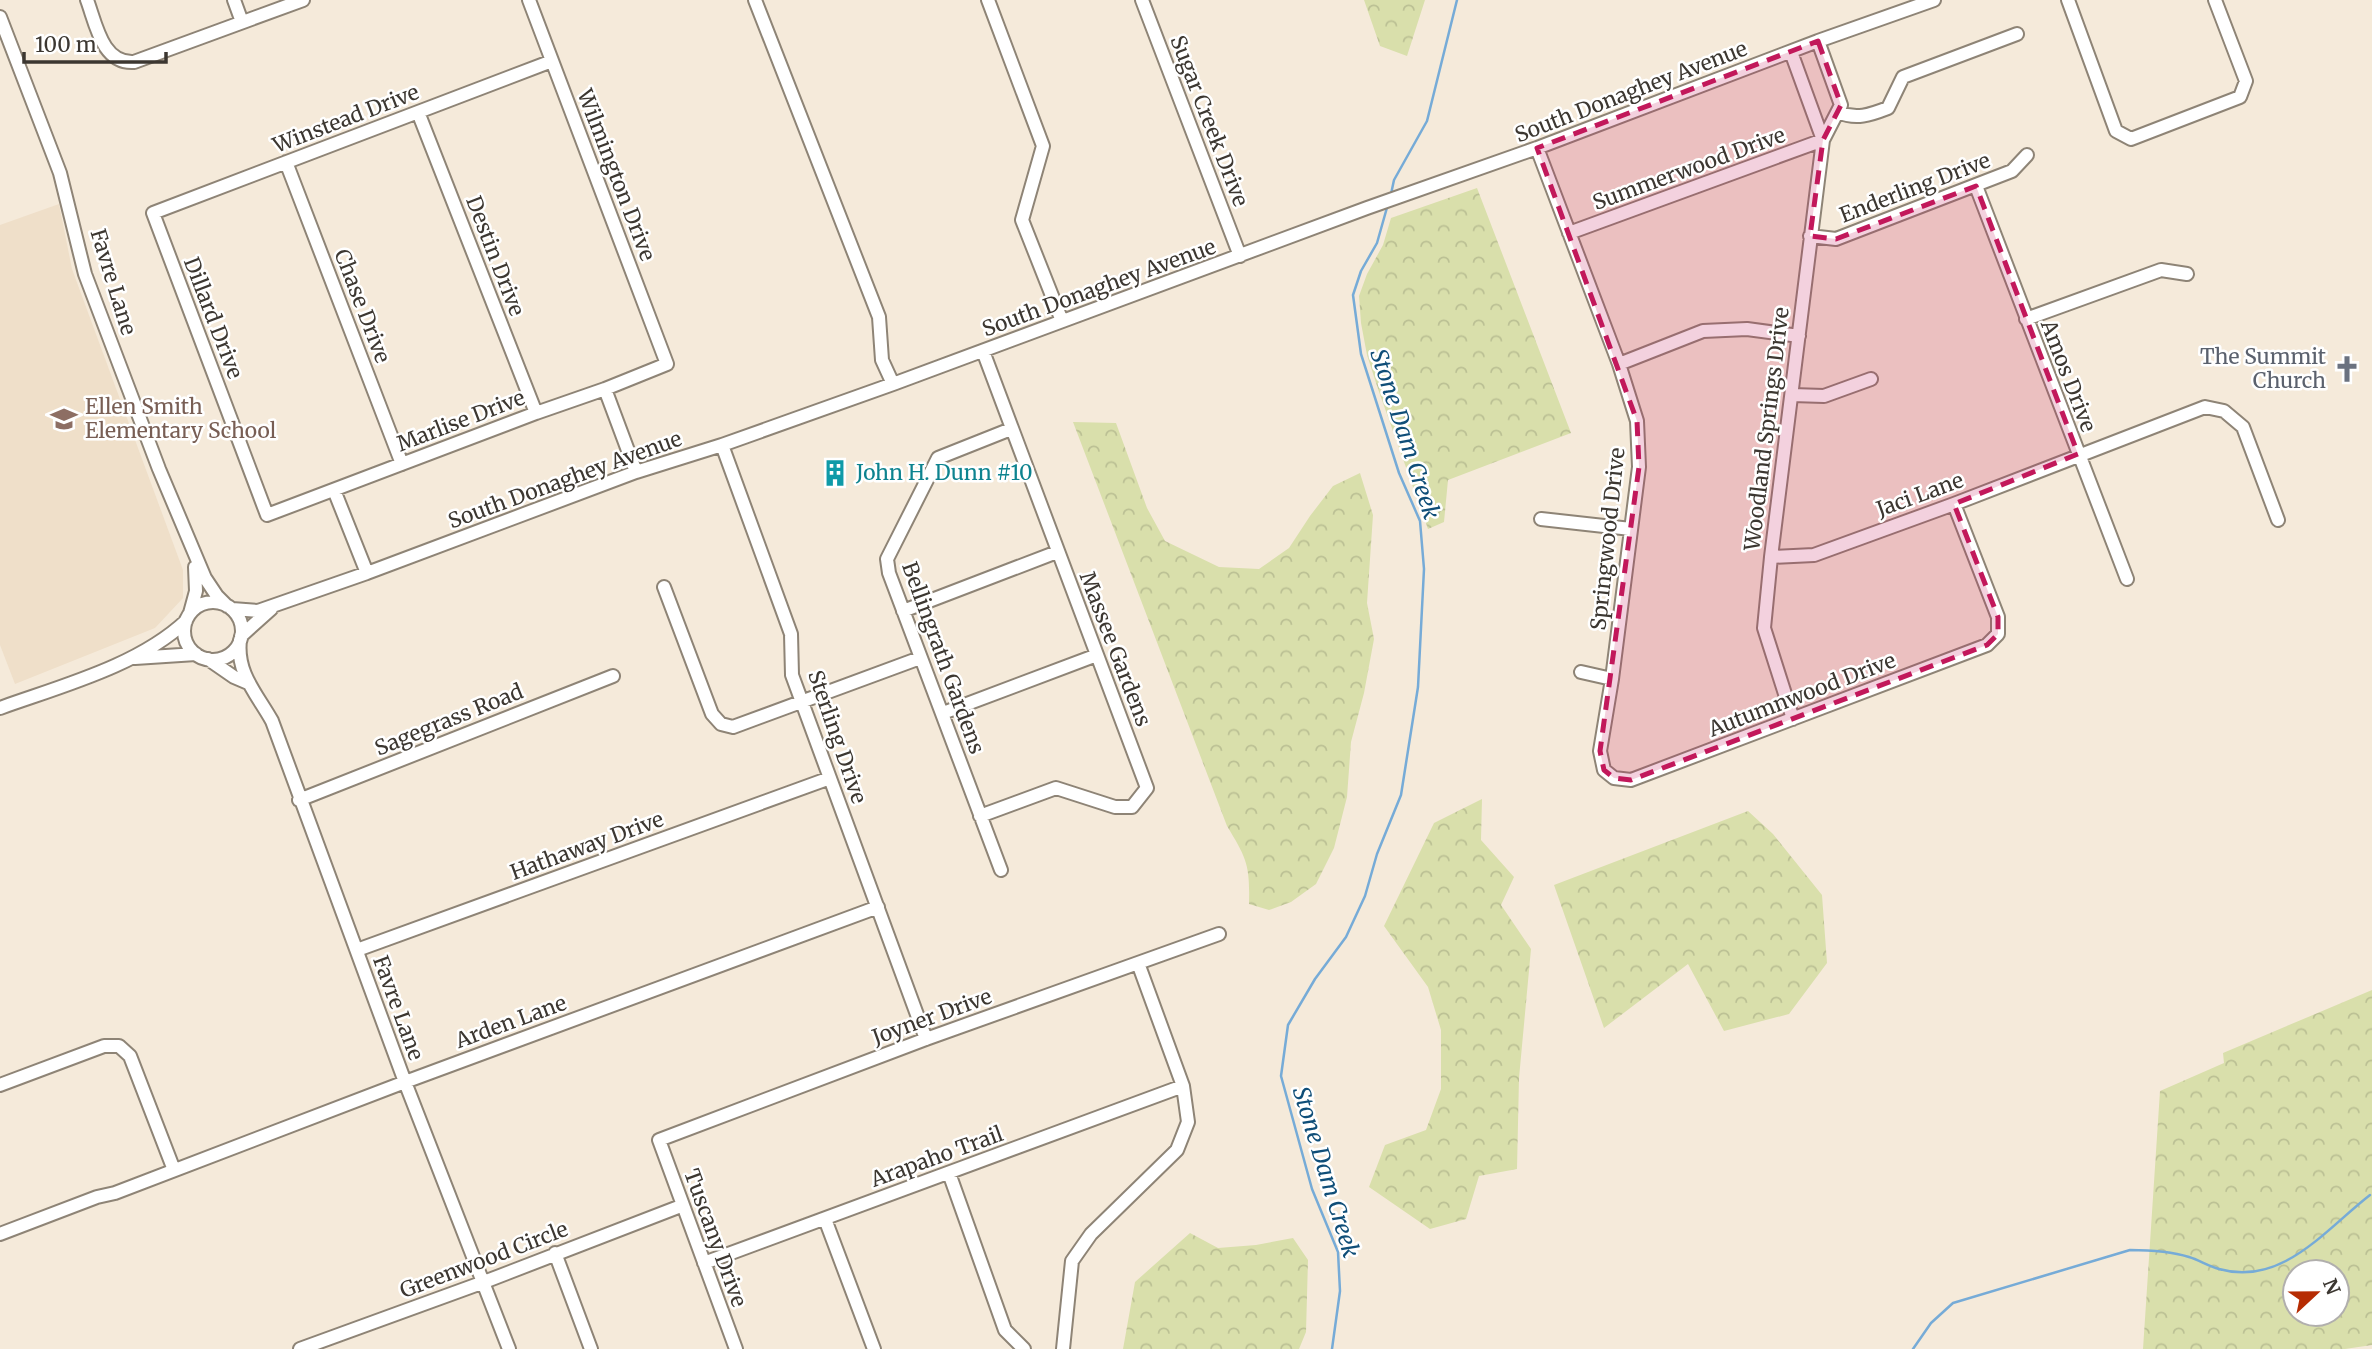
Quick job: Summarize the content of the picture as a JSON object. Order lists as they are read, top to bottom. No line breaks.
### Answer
{"streets":{"street":["South Donaghey Avenue","Winstead Drive","Sugar Creek Drive","Summerwood Drive","Wilmington Drive","Enderling Drive","Destin Drive","Favre Lane","Chase Drive","Dillard Drive","Amos Drive","Marlise Drive","Woodland Springs Drive","Jaci Lane","Springwood Drive","Massee Gardens","Bellingrath Gardens","Autumnwood Drive","Sagegrass Road","Sterling Drive","Hathaway Drive","Joyner Drive","Arden Lane","Arapaho Trail","Tuscany Drive","Greenwood Circle"]},"crossings":[["South Donaghey Avenue","Sugar Creek Drive"],["South Donaghey Avenue","Favre Lane"],["South Donaghey Avenue","Woodland Springs Drive"],["South Donaghey Avenue","Springwood Drive"],["South Donaghey Avenue","Massee Gardens"],["South Donaghey Avenue","Sterling Drive"],["Winstead Drive","Wilmington Drive"],["Winstead Drive","Destin Drive"],["Winstead Drive","Chase Drive"],["Winstead Drive","Dillard Drive"],["Summerwood Drive","Woodland Springs Drive"],["Summerwood Drive","Springwood Drive"],["Wilmington Drive","Marlise Drive"],["Enderling Drive","Amos Drive"],["Enderling Drive","Woodland Springs Drive"],["Destin Drive","Marlise Drive"],["Favre Lane","Sagegrass Road"],["Favre Lane","Hathaway Drive"],["Favre Lane","Arden Lane"],["Favre Lane","Greenwood Circle"],["Chase Drive","Marlise Drive"],["Dillard Drive","Marlise Drive"],["Amos Drive","Jaci Lane"],["Woodland Springs Drive","Jaci Lane"],["Woodland Springs Drive","Autumnwood Drive"],["Jaci Lane","Autumnwood Drive"],["Springwood Drive","Autumnwood Drive"],["Massee Gardens","Bellingrath Gardens"],["Sterling Drive","Hathaway Drive"],["Sterling Drive","Joyner Drive"],["Sterling Drive","Arden Lane"],["Joyner Drive","Tuscany Drive"],["Arapaho Trail","Tuscany Drive"],["Tuscany Drive","Greenwood Circle"]],"water":["Stone Dam Creek"],"places":{"church":["The Summit Church"],"school or university":["Ellen Smith Elementary School"],"building":["John H. Dunn #10"]},"scale_bar":"100 m","north":"right"}
